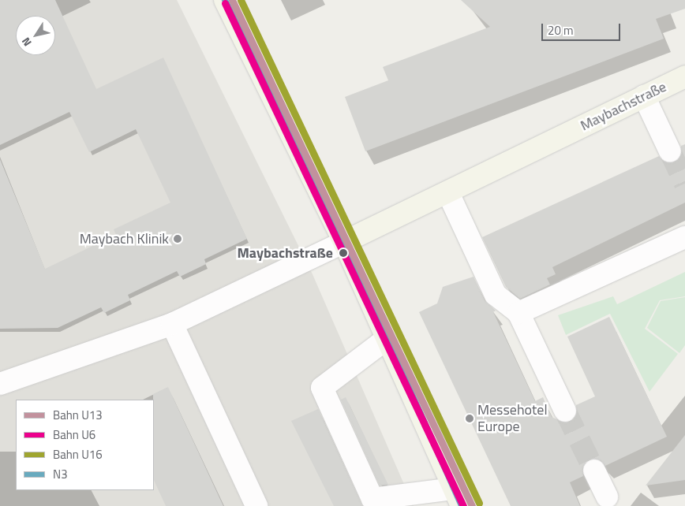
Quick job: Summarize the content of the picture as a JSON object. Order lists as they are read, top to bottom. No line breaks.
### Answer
{"streets":{"main road":["Maybachstraße"]},"places":["Maybach Klinik","Maybachstraße","Messehotel Europe"],"lines":["rail line U13","rail line U16","transit line N3","rail line U6"],"legend":["Bahn U13","Bahn U6","Bahn U16","N3"],"scale_bar":"20 m","north":"bottom left"}
